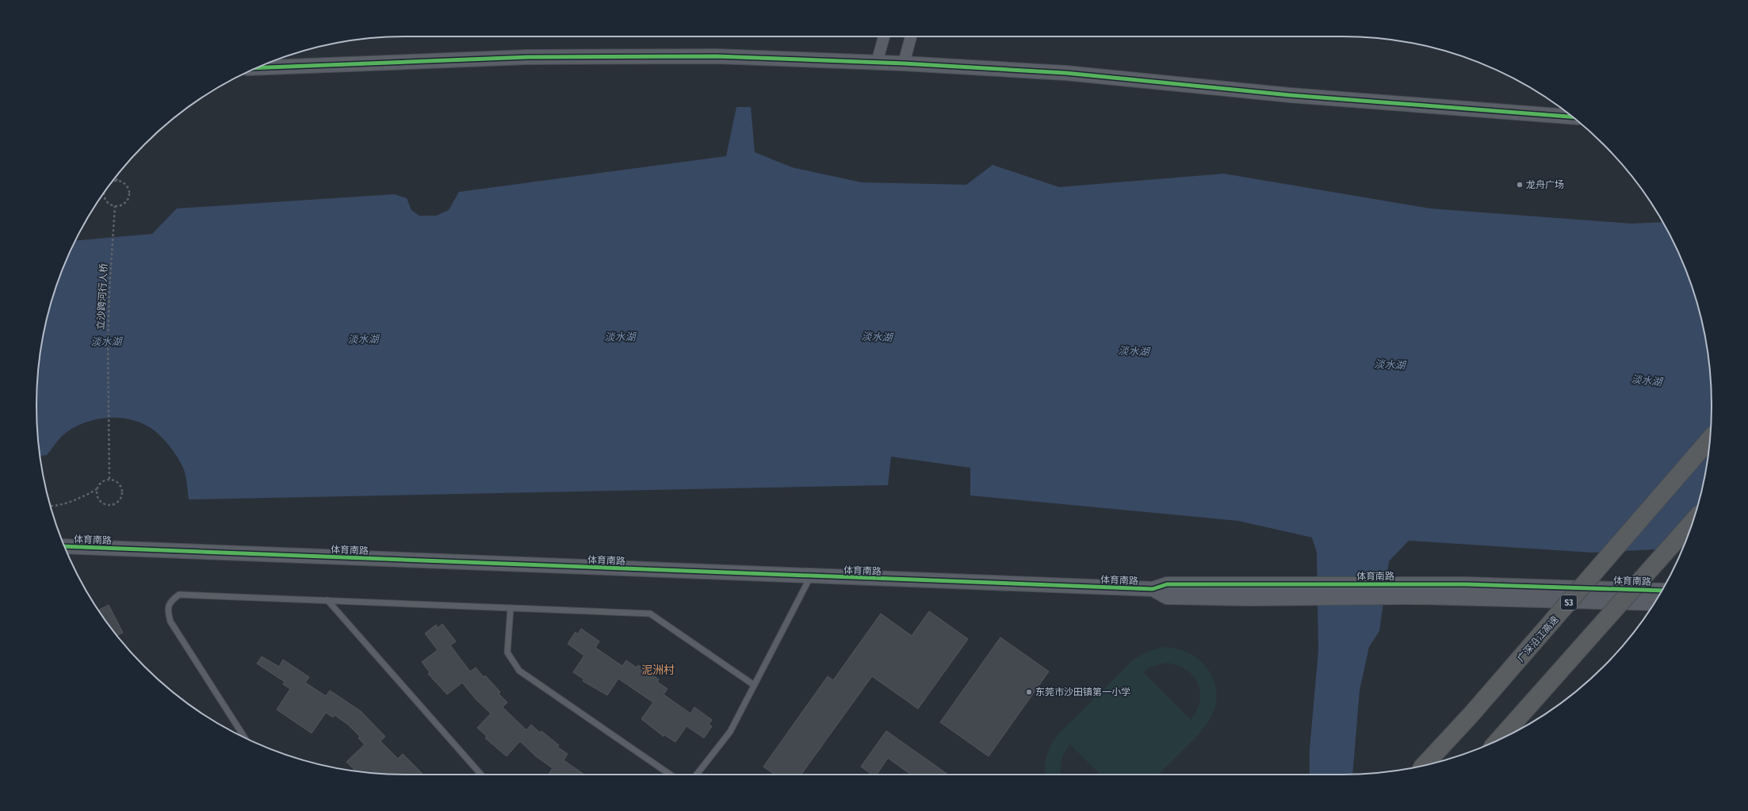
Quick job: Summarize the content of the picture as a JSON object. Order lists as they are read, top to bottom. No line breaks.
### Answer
{"streets":{"highway":["S3","广深沿江高速"],"street":["体育南路"],"path":["立沙跨河行人桥"]},"districts":["泥洲村"],"water":["淡水湖"],"places":["龙舟广场","东莞市沙田镇第一小学"]}
